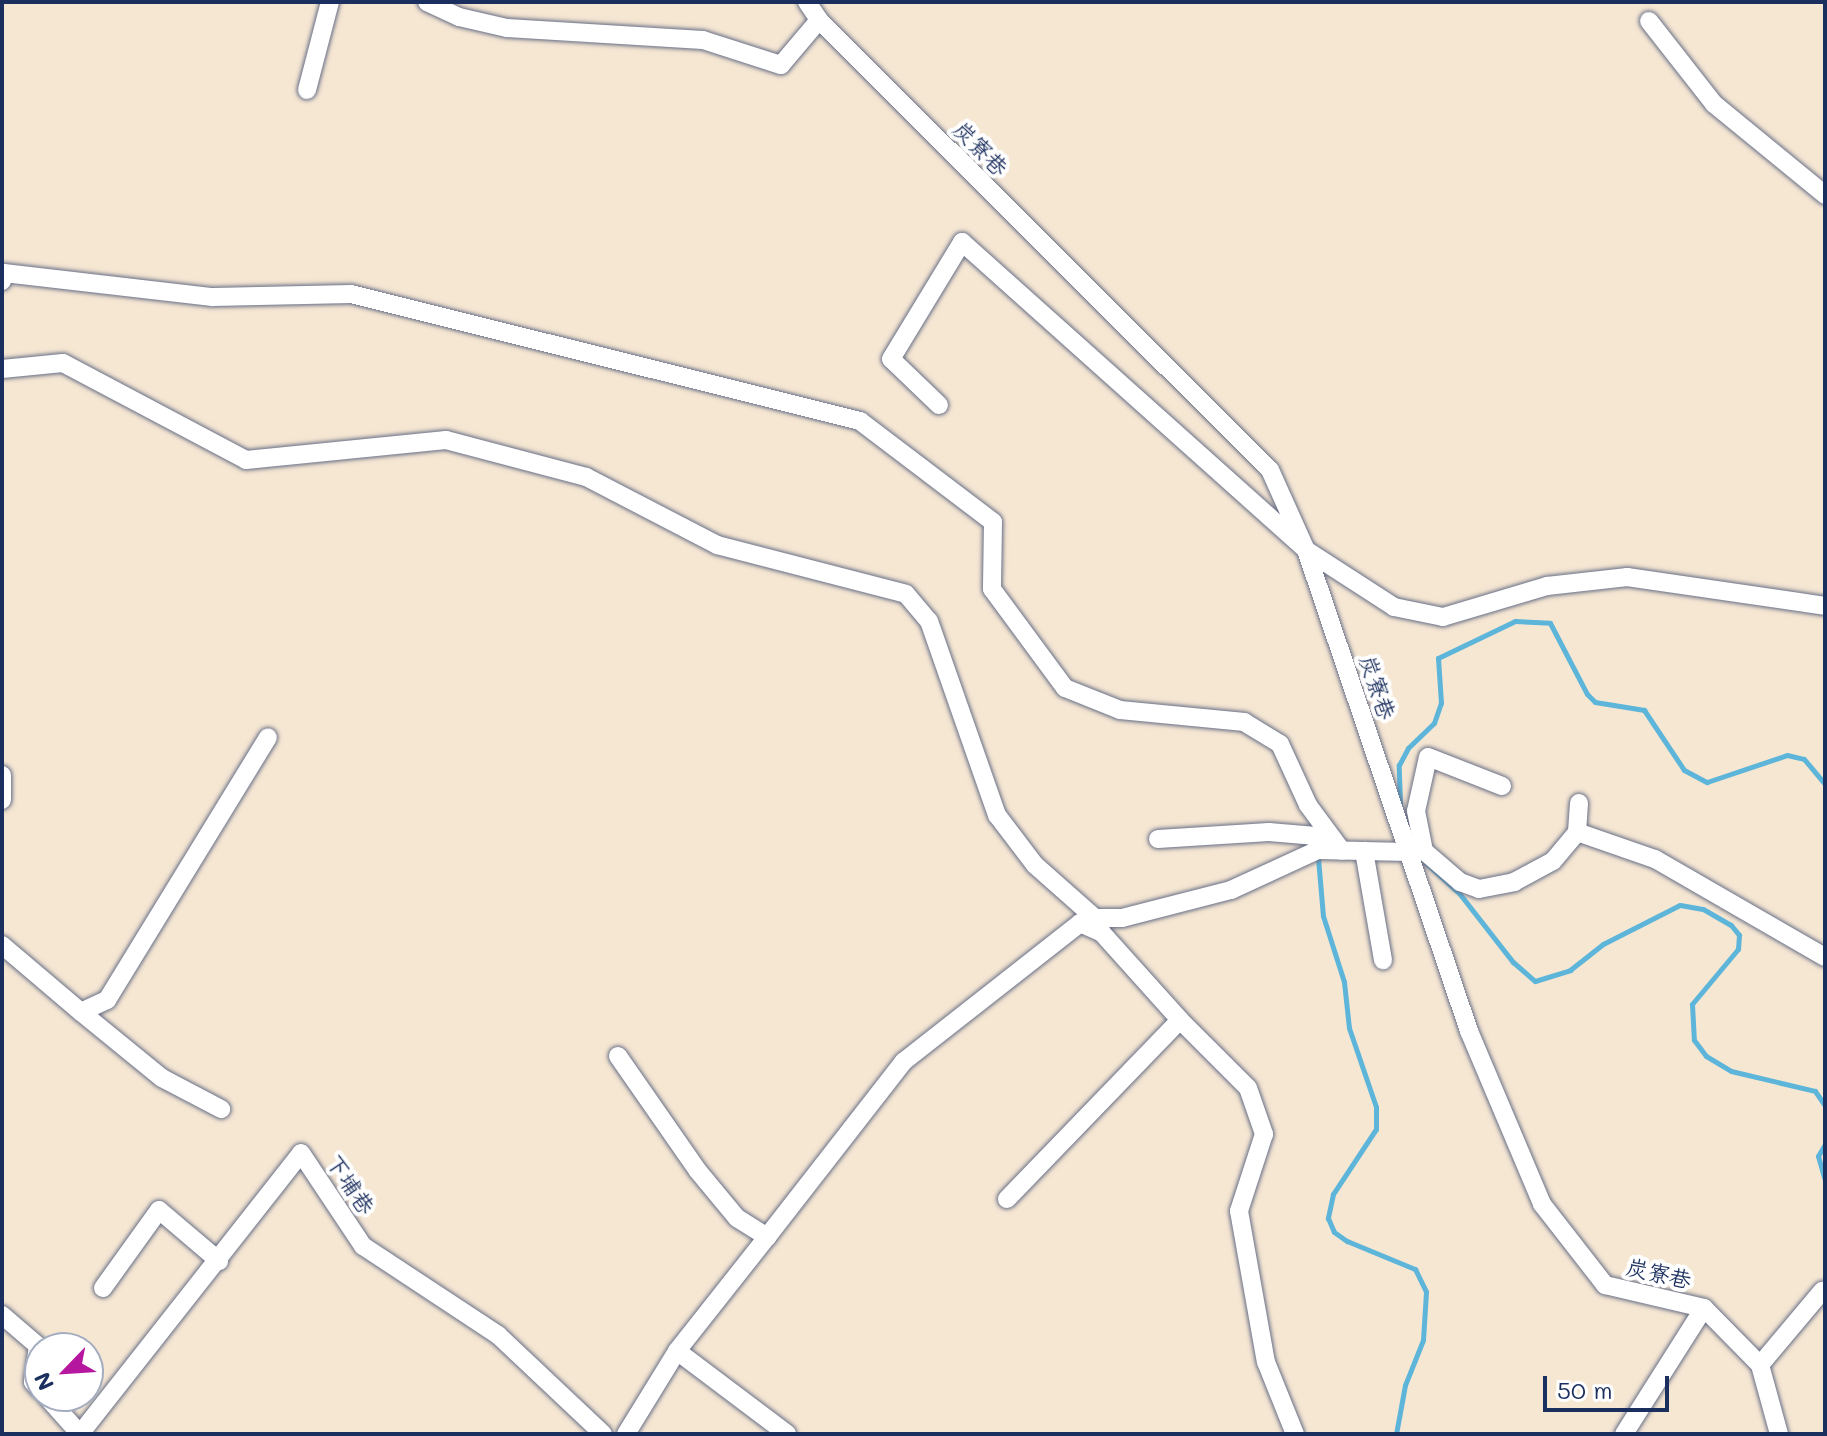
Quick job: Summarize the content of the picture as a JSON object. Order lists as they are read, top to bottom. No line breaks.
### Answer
{"streets":{"street":["炭寮巷","下埔巷"]},"scale_bar":"50 m","north":"bottom left"}
